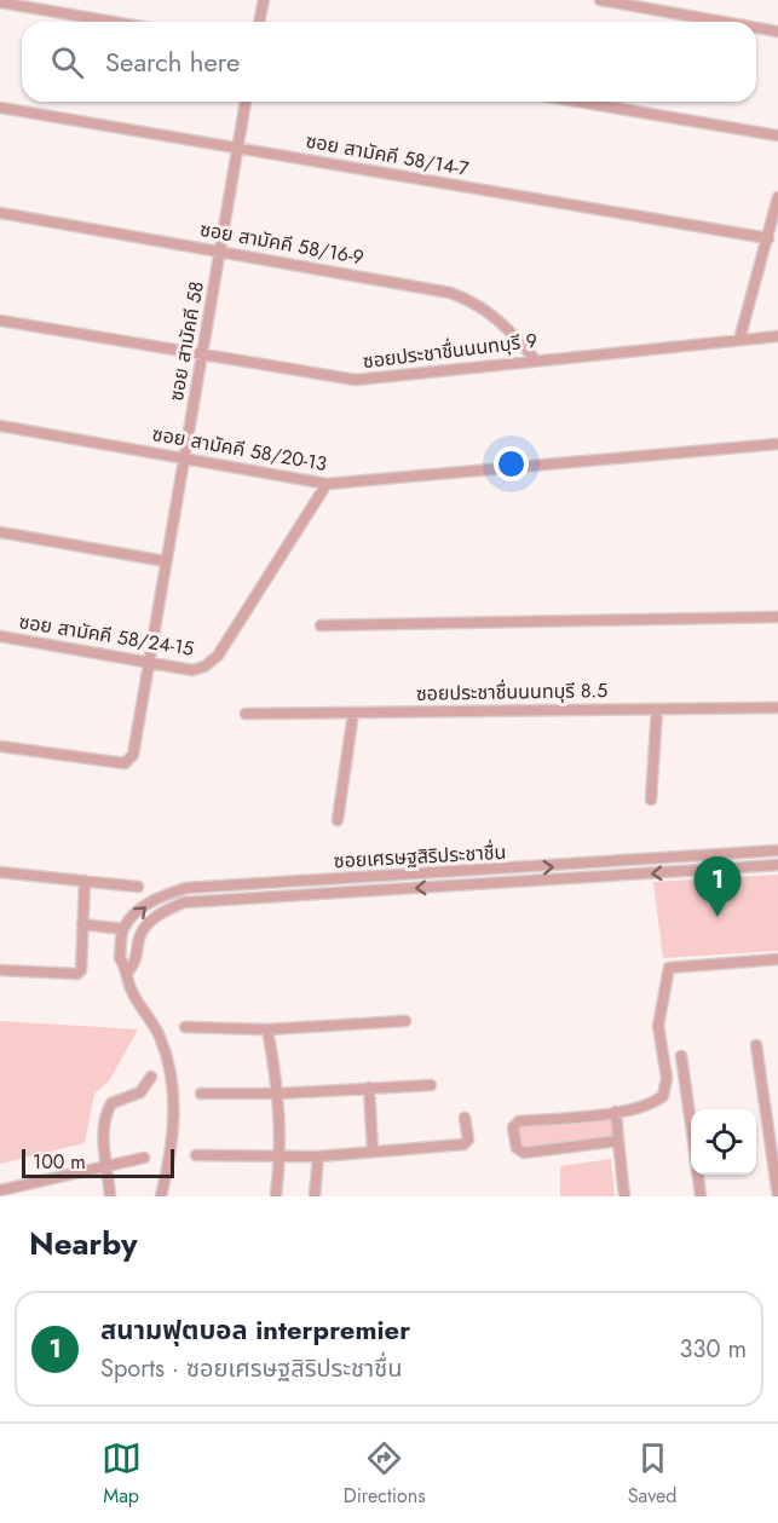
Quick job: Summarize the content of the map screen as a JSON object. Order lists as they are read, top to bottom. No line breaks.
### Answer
{"streets":{"street":["ซอย สามัคคี 58/14-7","ซอย สามัคคี 58/16-9","ซอย สามัคคี 58","ซอยประชาชื่นนนทบุรี 9","ซอย สามัคคี 58/20-13","ซอย สามัคคี 58/24-15","ซอยประชาชื่นนนทบุรี 8.5","ซอยเศรษฐสิริประชาชื่น"]},"crossings":[["ซอย สามัคคี 58/14-7","ซอย สามัคคี 58"],["ซอย สามัคคี 58/16-9","ซอย สามัคคี 58"],["ซอย สามัคคี 58/16-9","ซอยประชาชื่นนนทบุรี 9"],["ซอย สามัคคี 58","ซอยประชาชื่นนนทบุรี 9"],["ซอย สามัคคี 58","ซอย สามัคคี 58/20-13"],["ซอย สามัคคี 58","ซอย สามัคคี 58/24-15"],["ซอย สามัคคี 58/20-13","ซอย สามัคคี 58/24-15"]],"scale_bar":"100 m","page":{"search":"Search here","pins":"1","scale":"100 m","heading":"Nearby","list":[{"mark":"1","name":"สนามฟุตบอล interpremier","note":"Sports · ซอยเศรษฐสิริประชาชื่น","value":"330 m"}],"nav":["Map","Directions","Saved"]}}
